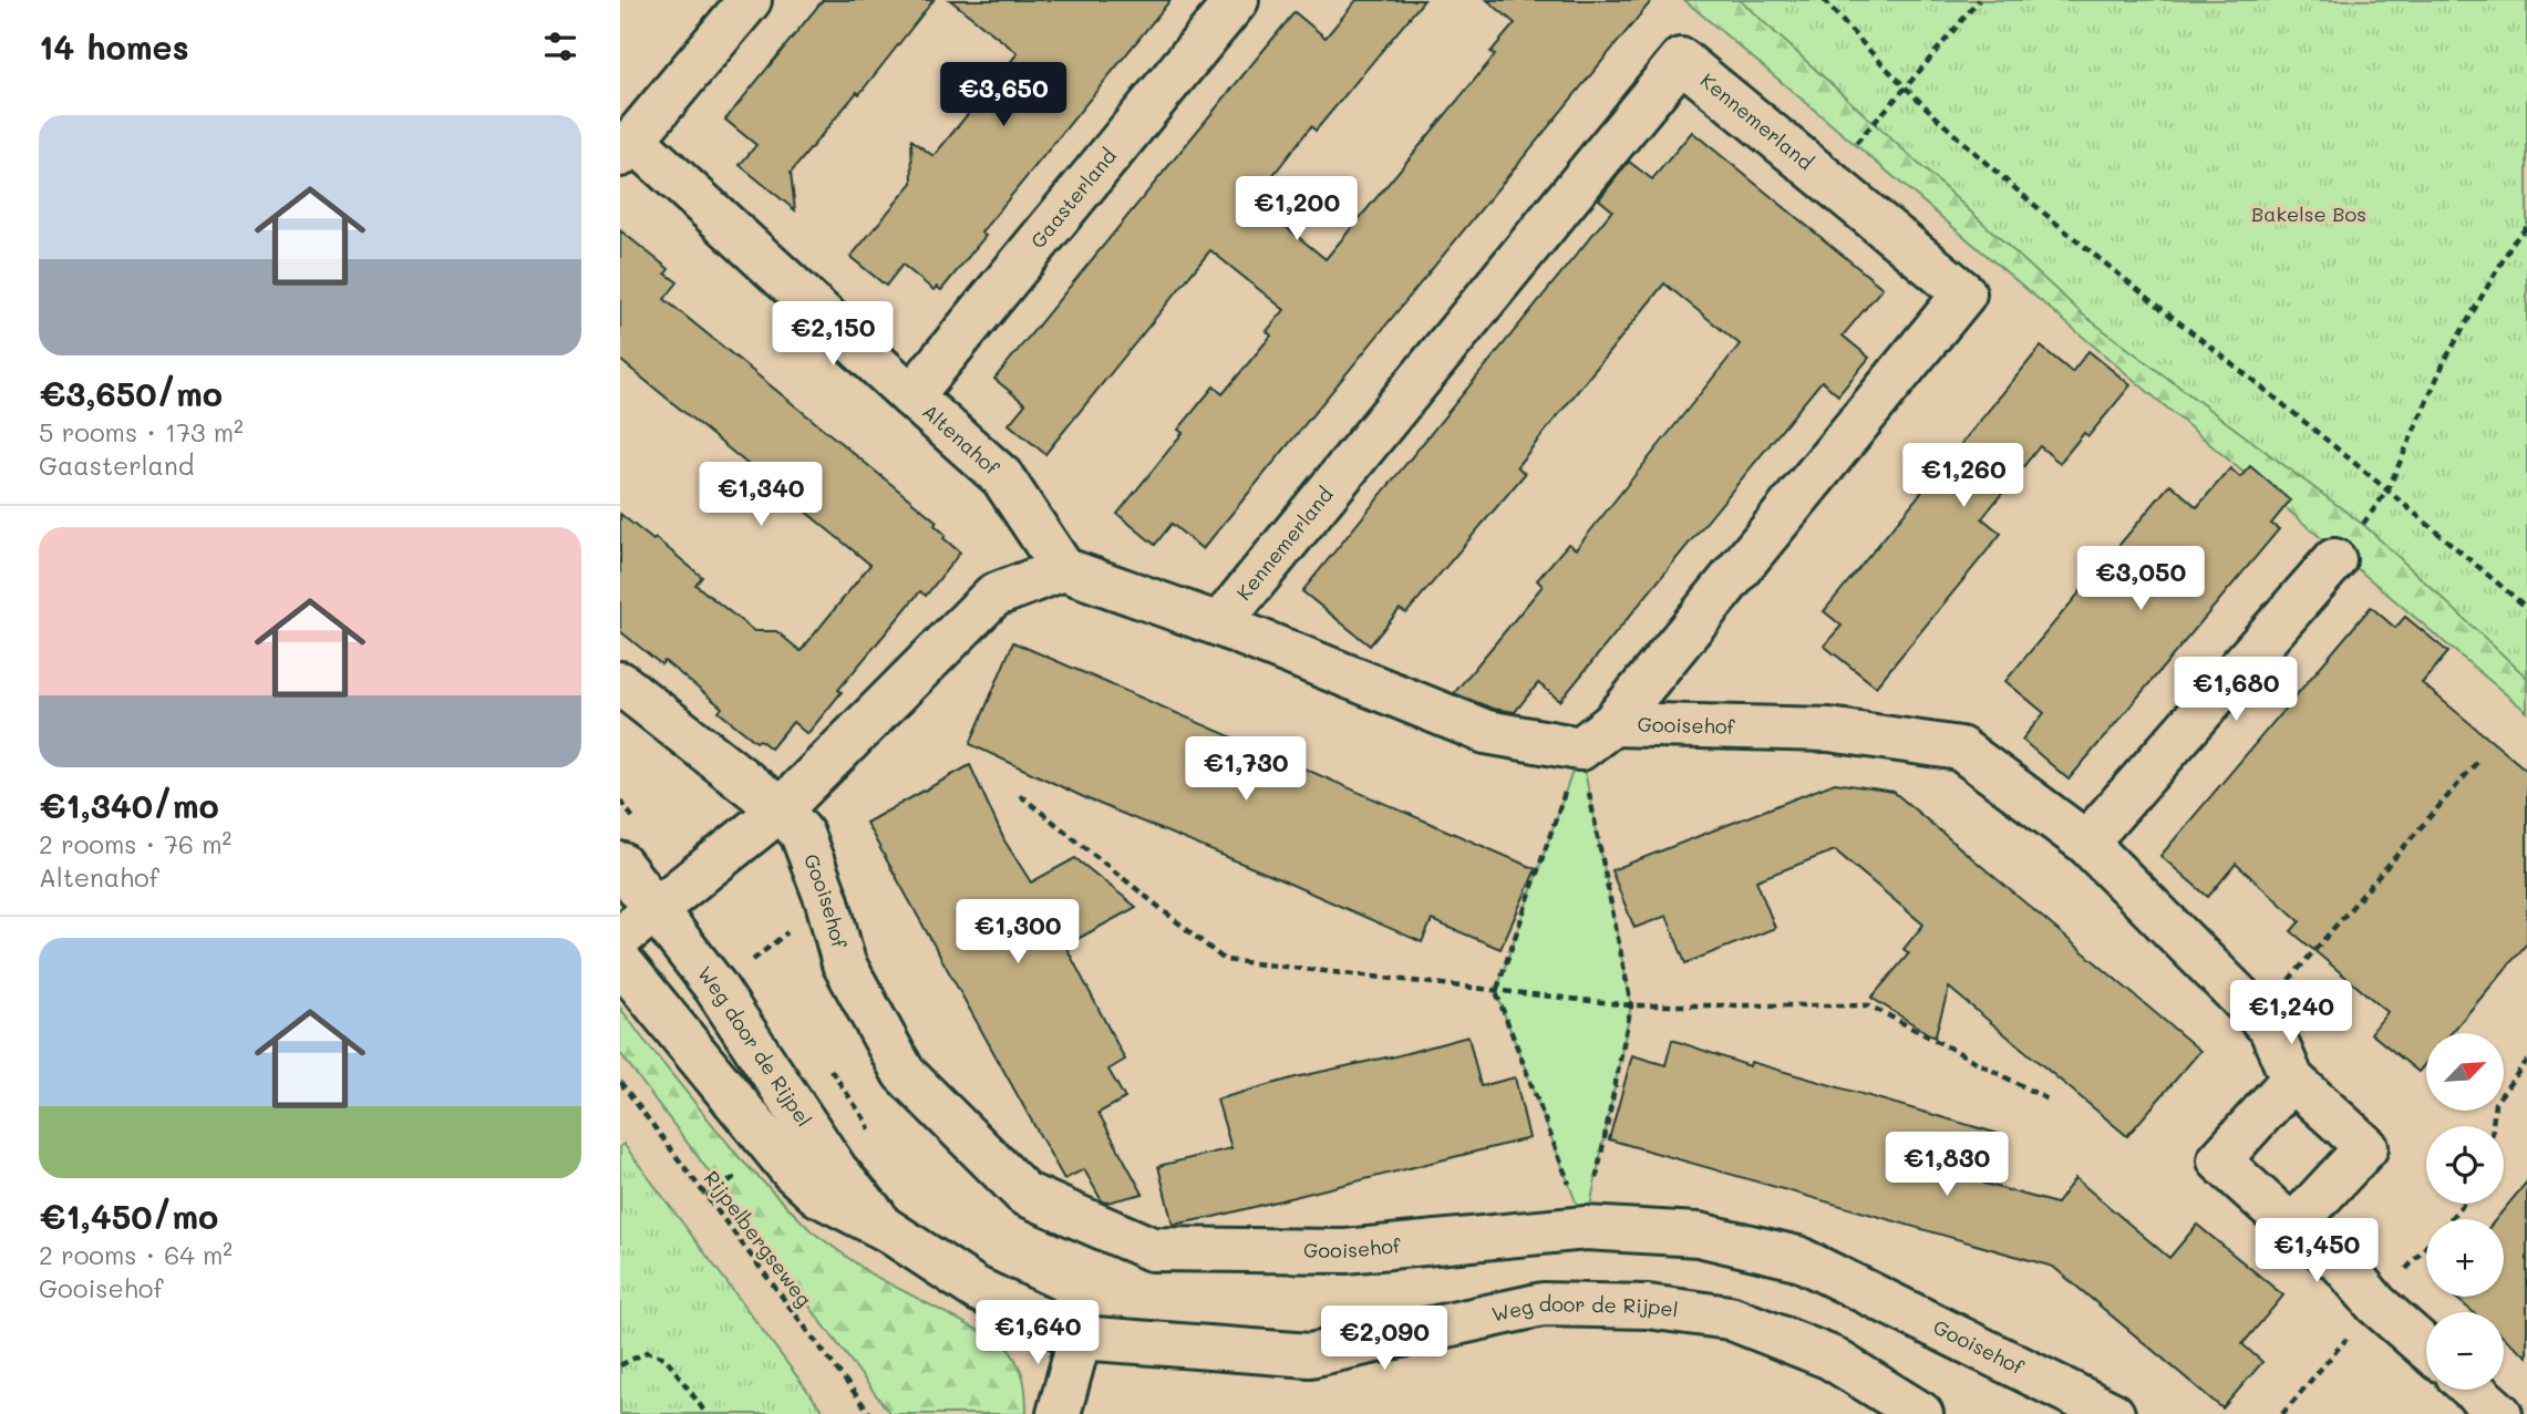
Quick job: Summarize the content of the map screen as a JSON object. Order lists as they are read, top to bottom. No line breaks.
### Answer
{"streets":{"street":["Kennemerland","Gaasterland","Altenahof","Gooisehof","Weg door de Rijpel"],"path":["Rijpelbergseweg"]},"crossings":[["Kennemerland","Gooisehof"],["Gaasterland","Altenahof"],["Altenahof","Gooisehof"]],"parks":["Bakelse Bos"],"north":"top right","page":{"heading":"14 homes","price":["€3,650","€1,200","€2,150","€1,260","€1,340","€3,050","€1,680","€1,730","€1,300","€1,240","€1,830","€1,450","€1,640","€2,090"],"list":[{"name":"€3,650/mo","note":"5 rooms · 173 m² · Gaasterland"},{"name":"€1,340/mo","note":"2 rooms · 76 m² · Altenahof"},{"name":"€1,450/mo","note":"2 rooms · 64 m² · Gooisehof"}],"map_buttons":["+","−"]}}
